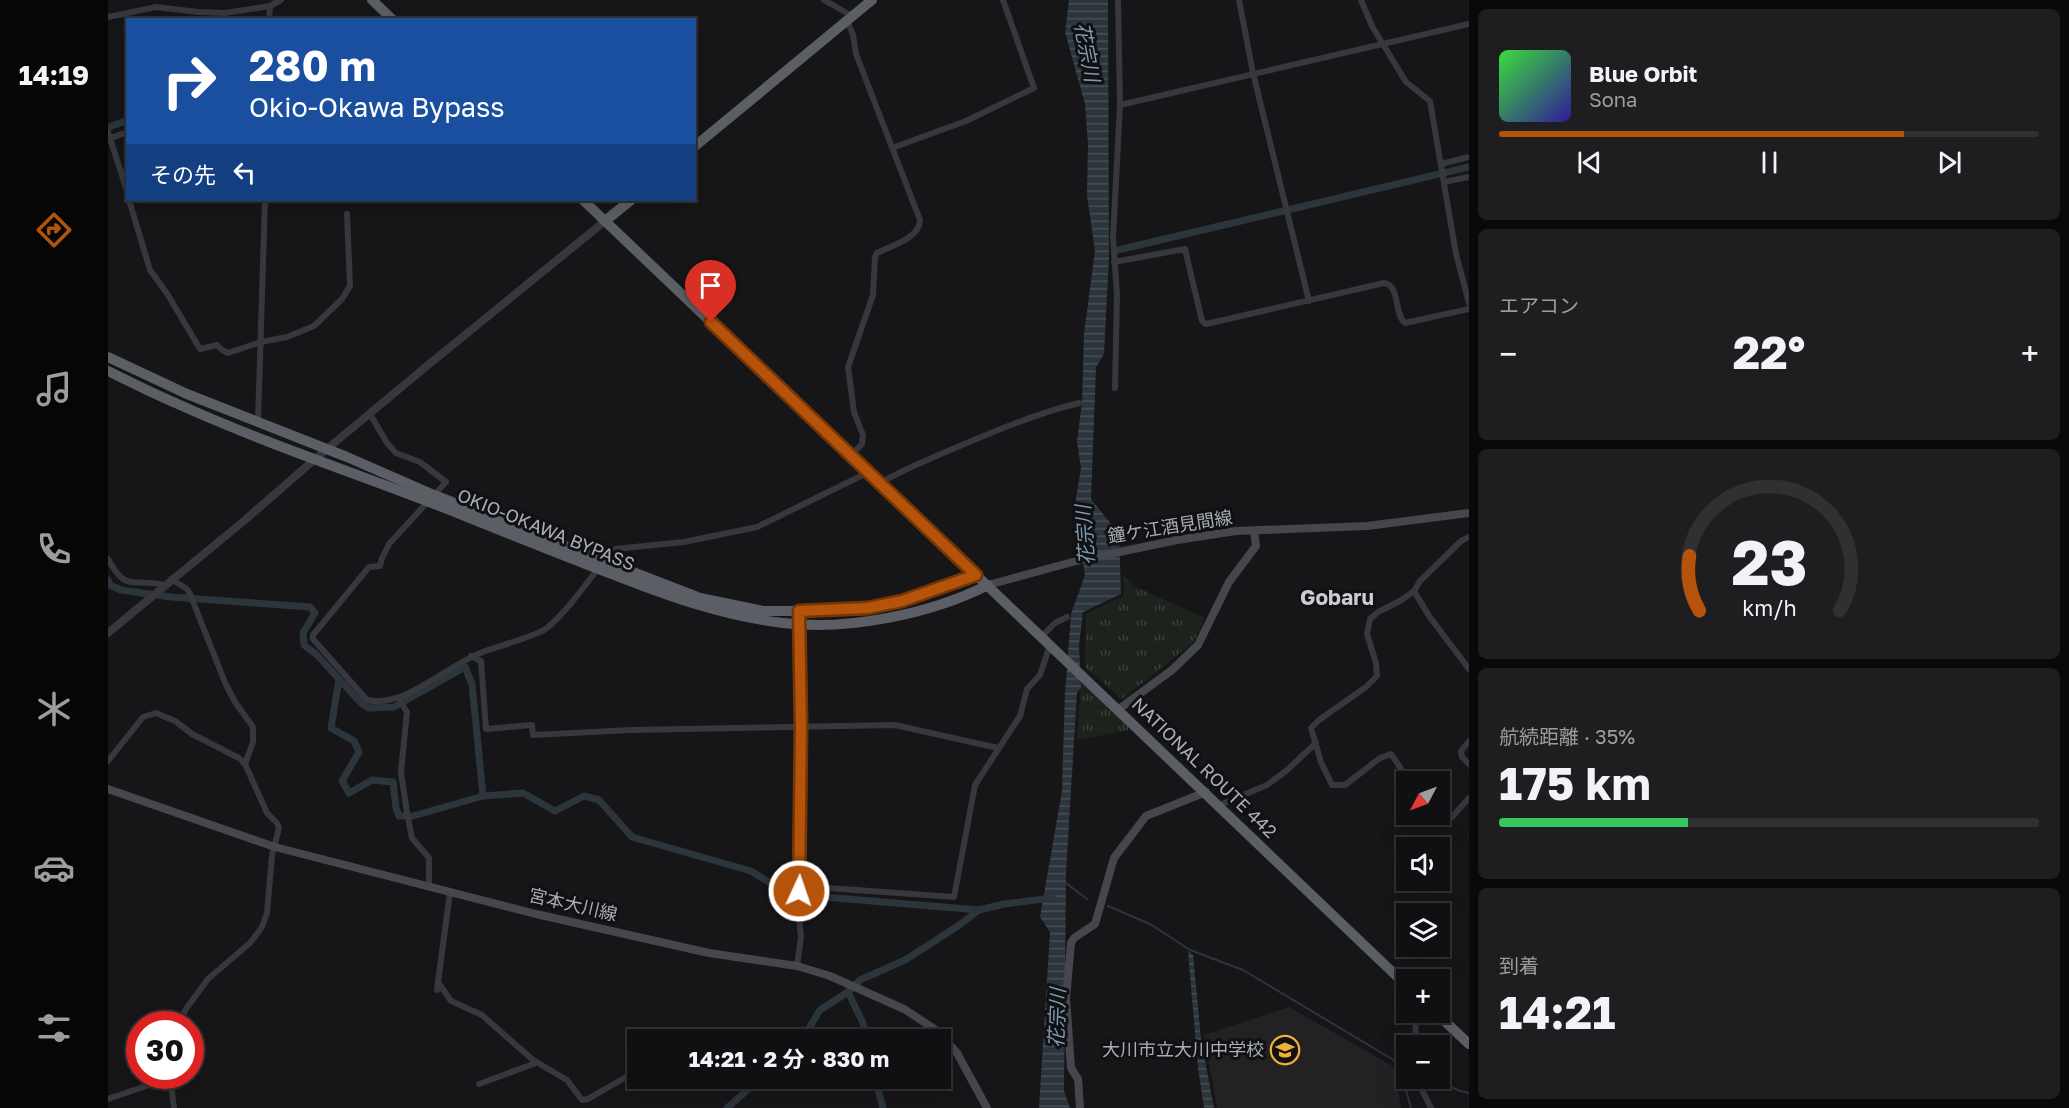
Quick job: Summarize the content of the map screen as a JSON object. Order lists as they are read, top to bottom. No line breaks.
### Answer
{"streets":{"highway":["OKIO-OKAWA BYPASS","NATIONAL ROUTE 442"],"main road":["鐘ケ江酒見間線","宮本大川線"]},"crossings":[["鐘ケ江酒見間線","OKIO-OKAWA BYPASS"],["鐘ケ江酒見間線","NATIONAL ROUTE 442"],["OKIO-OKAWA BYPASS","NATIONAL ROUTE 442"]],"districts":["Gobaru"],"water":["花宗川"],"places":{"school or university":["大川市立大川中学校"]},"north":"bottom left","page":{"tabs":"14:19","turn":["280 m","Okio-Okawa Bypass"],"song":["Blue Orbit","Sona"],"then":"その先","tile":["エアコン",["航続距離 · 35%","175 km"],["到着","14:21"]],"heat":["−","22°","+"],"map_buttons":["+","−"],"limit":"30","trip":"14:21 · 2 分 · 830 m","gauge":["23","km/h"]}}
